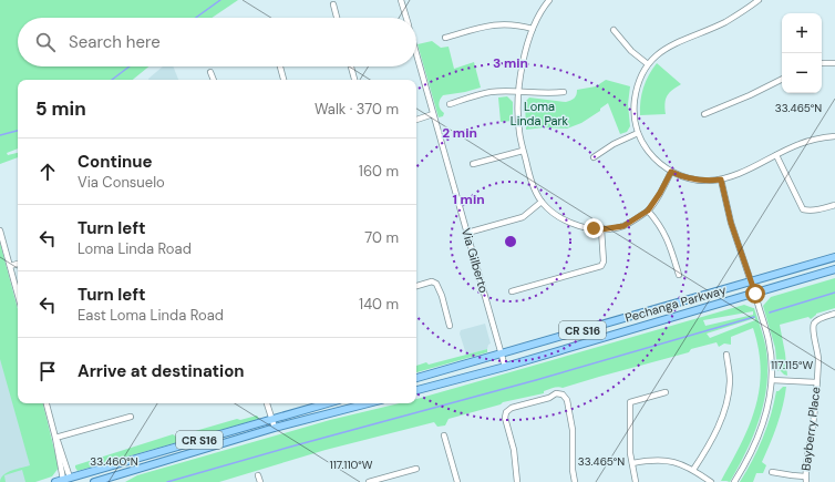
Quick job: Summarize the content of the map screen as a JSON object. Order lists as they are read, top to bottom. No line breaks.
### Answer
{"streets":{"main road":["Pechanga Parkway","CR S16"],"street":["Via Gilberto","Bayberry Place"]},"crossings":[["Via Gilberto","Pechanga Parkway"]],"parks":["Loma Linda Park"],"page":{"map_buttons":["+","−"],"search":"Search here","heading":["5 min","Walk · 370 m"],"list":[["Continue","Via Consuelo","160 m"],["Turn left","Loma Linda Road","70 m"],["Turn left","East Loma Linda Road","140 m"],"Arrive at destination"]},"coordinates":["33.465°N","117.115°W","33.460°N","117.110°W"],"rings":["3 min","2 min","1 min"]}
